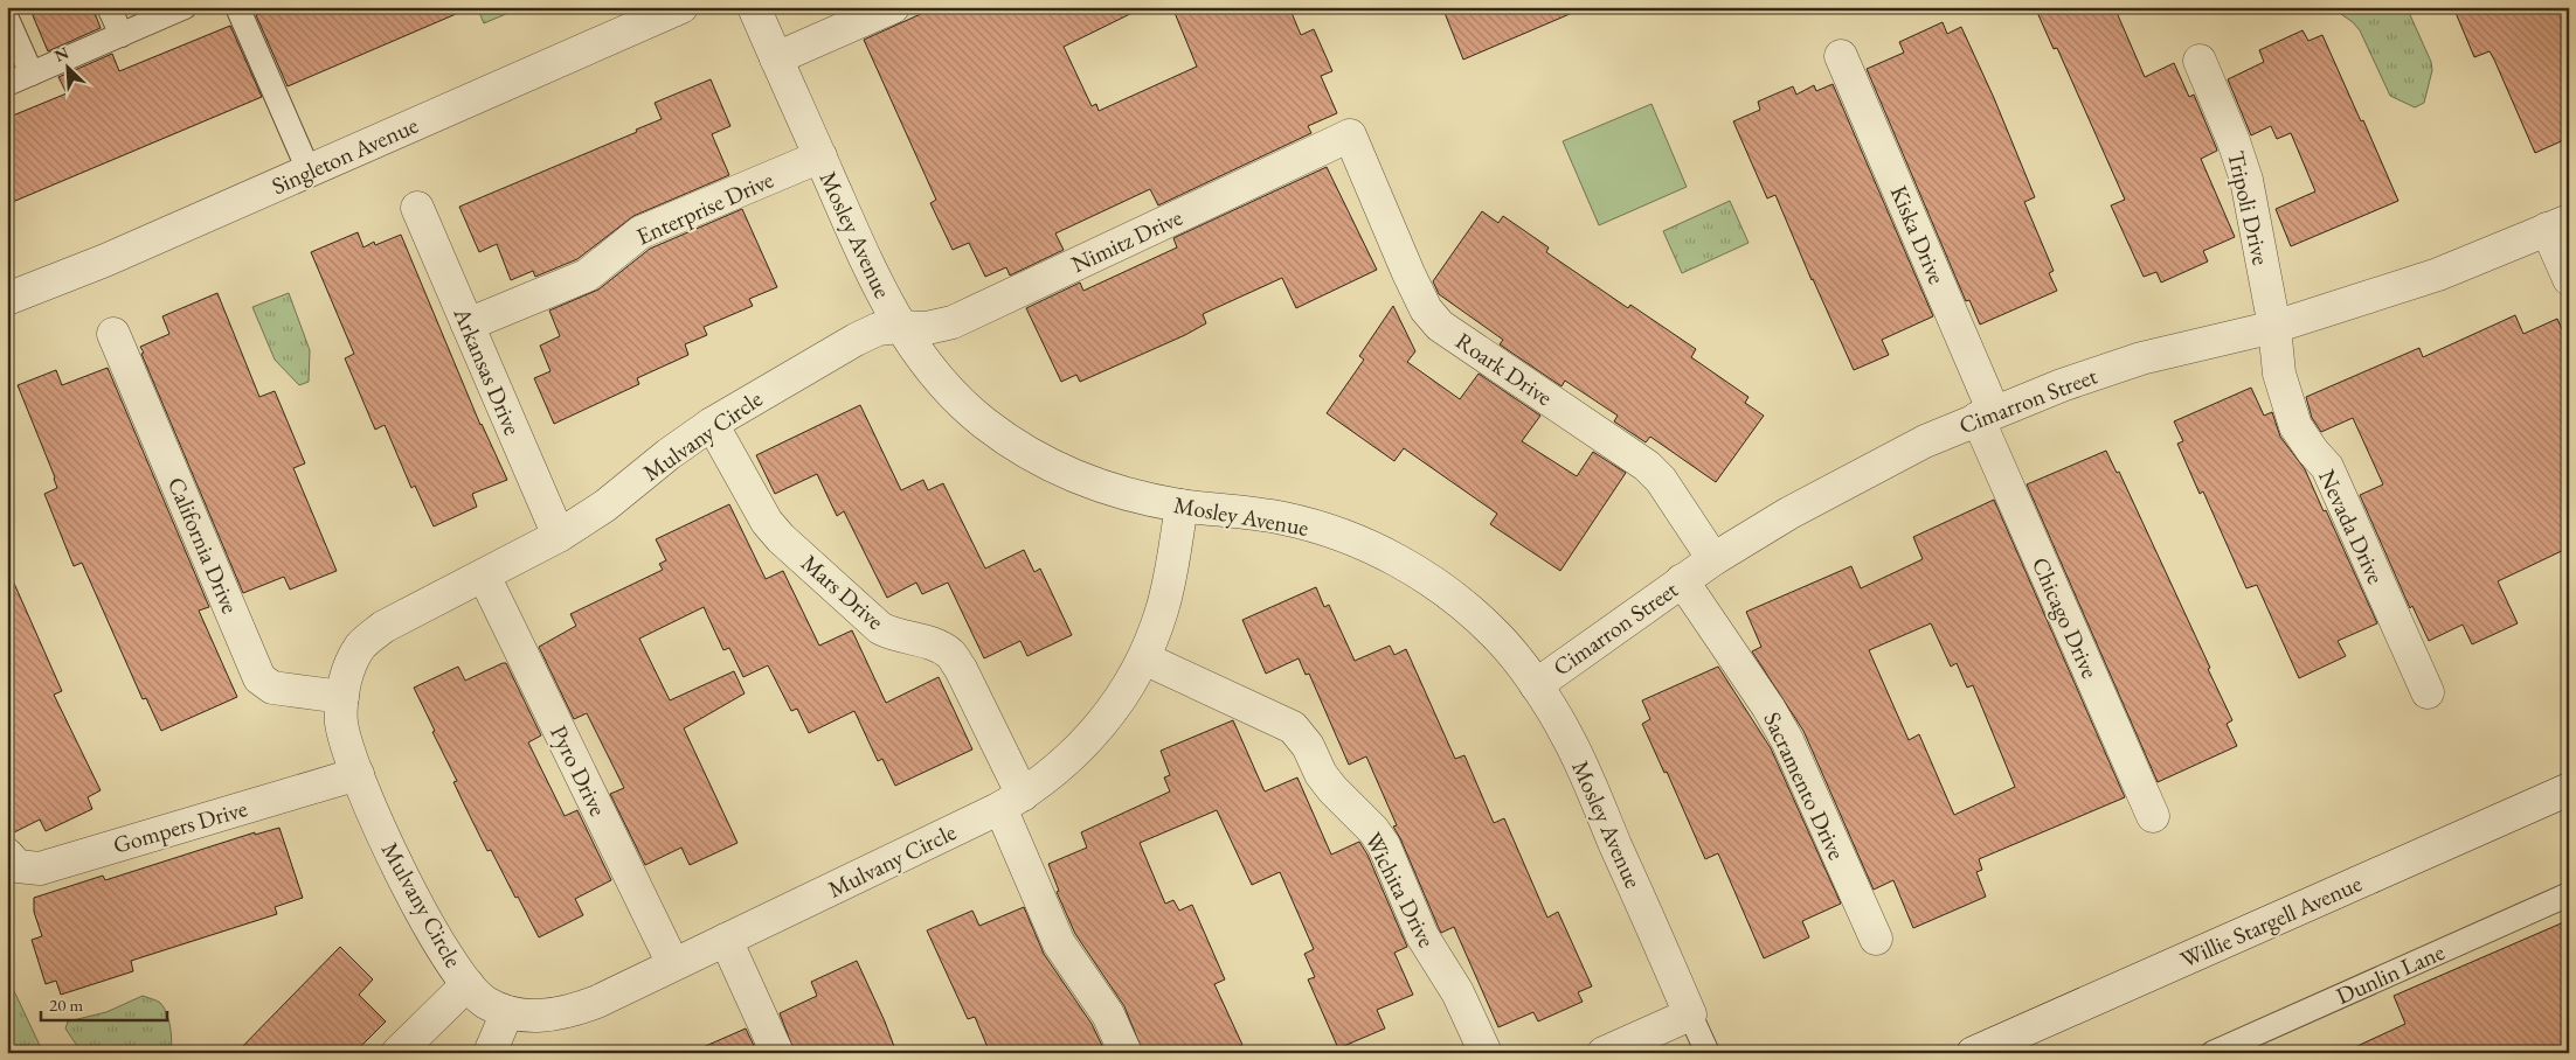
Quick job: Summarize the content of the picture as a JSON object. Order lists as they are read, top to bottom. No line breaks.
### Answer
{"streets":{"street":["Singleton Avenue","Enterprise Drive","Tripoli Drive","Mosley Avenue","Kiska Drive","Nimitz Drive","Roark Drive","Arkansas Drive","Cimarron Street","Mulvany Circle","Nevada Drive","California Drive","Mars Drive","Chicago Drive","Pyro Drive","Sacramento Drive","Gompers Drive","Wichita Drive","Willie Stargell Avenue"],"lane":["Dunlin Lane"]},"crossings":[["Enterprise Drive","Mosley Avenue"],["Enterprise Drive","Arkansas Drive"],["Tripoli Drive","Cimarron Street"],["Tripoli Drive","Nevada Drive"],["Mosley Avenue","Nimitz Drive"],["Mosley Avenue","Cimarron Street"],["Mosley Avenue","Mulvany Circle"],["Kiska Drive","Cimarron Street"],["Kiska Drive","Chicago Drive"],["Nimitz Drive","Roark Drive"],["Nimitz Drive","Mulvany Circle"],["Roark Drive","Cimarron Street"],["Arkansas Drive","Mulvany Circle"],["Cimarron Street","Nevada Drive"],["Cimarron Street","Chicago Drive"],["Cimarron Street","Sacramento Drive"],["Mulvany Circle","California Drive"],["Mulvany Circle","Mars Drive"],["Mulvany Circle","Pyro Drive"],["Mulvany Circle","Gompers Drive"],["Mulvany Circle","Wichita Drive"]],"scale_bar":"20 m","north":"top left"}
